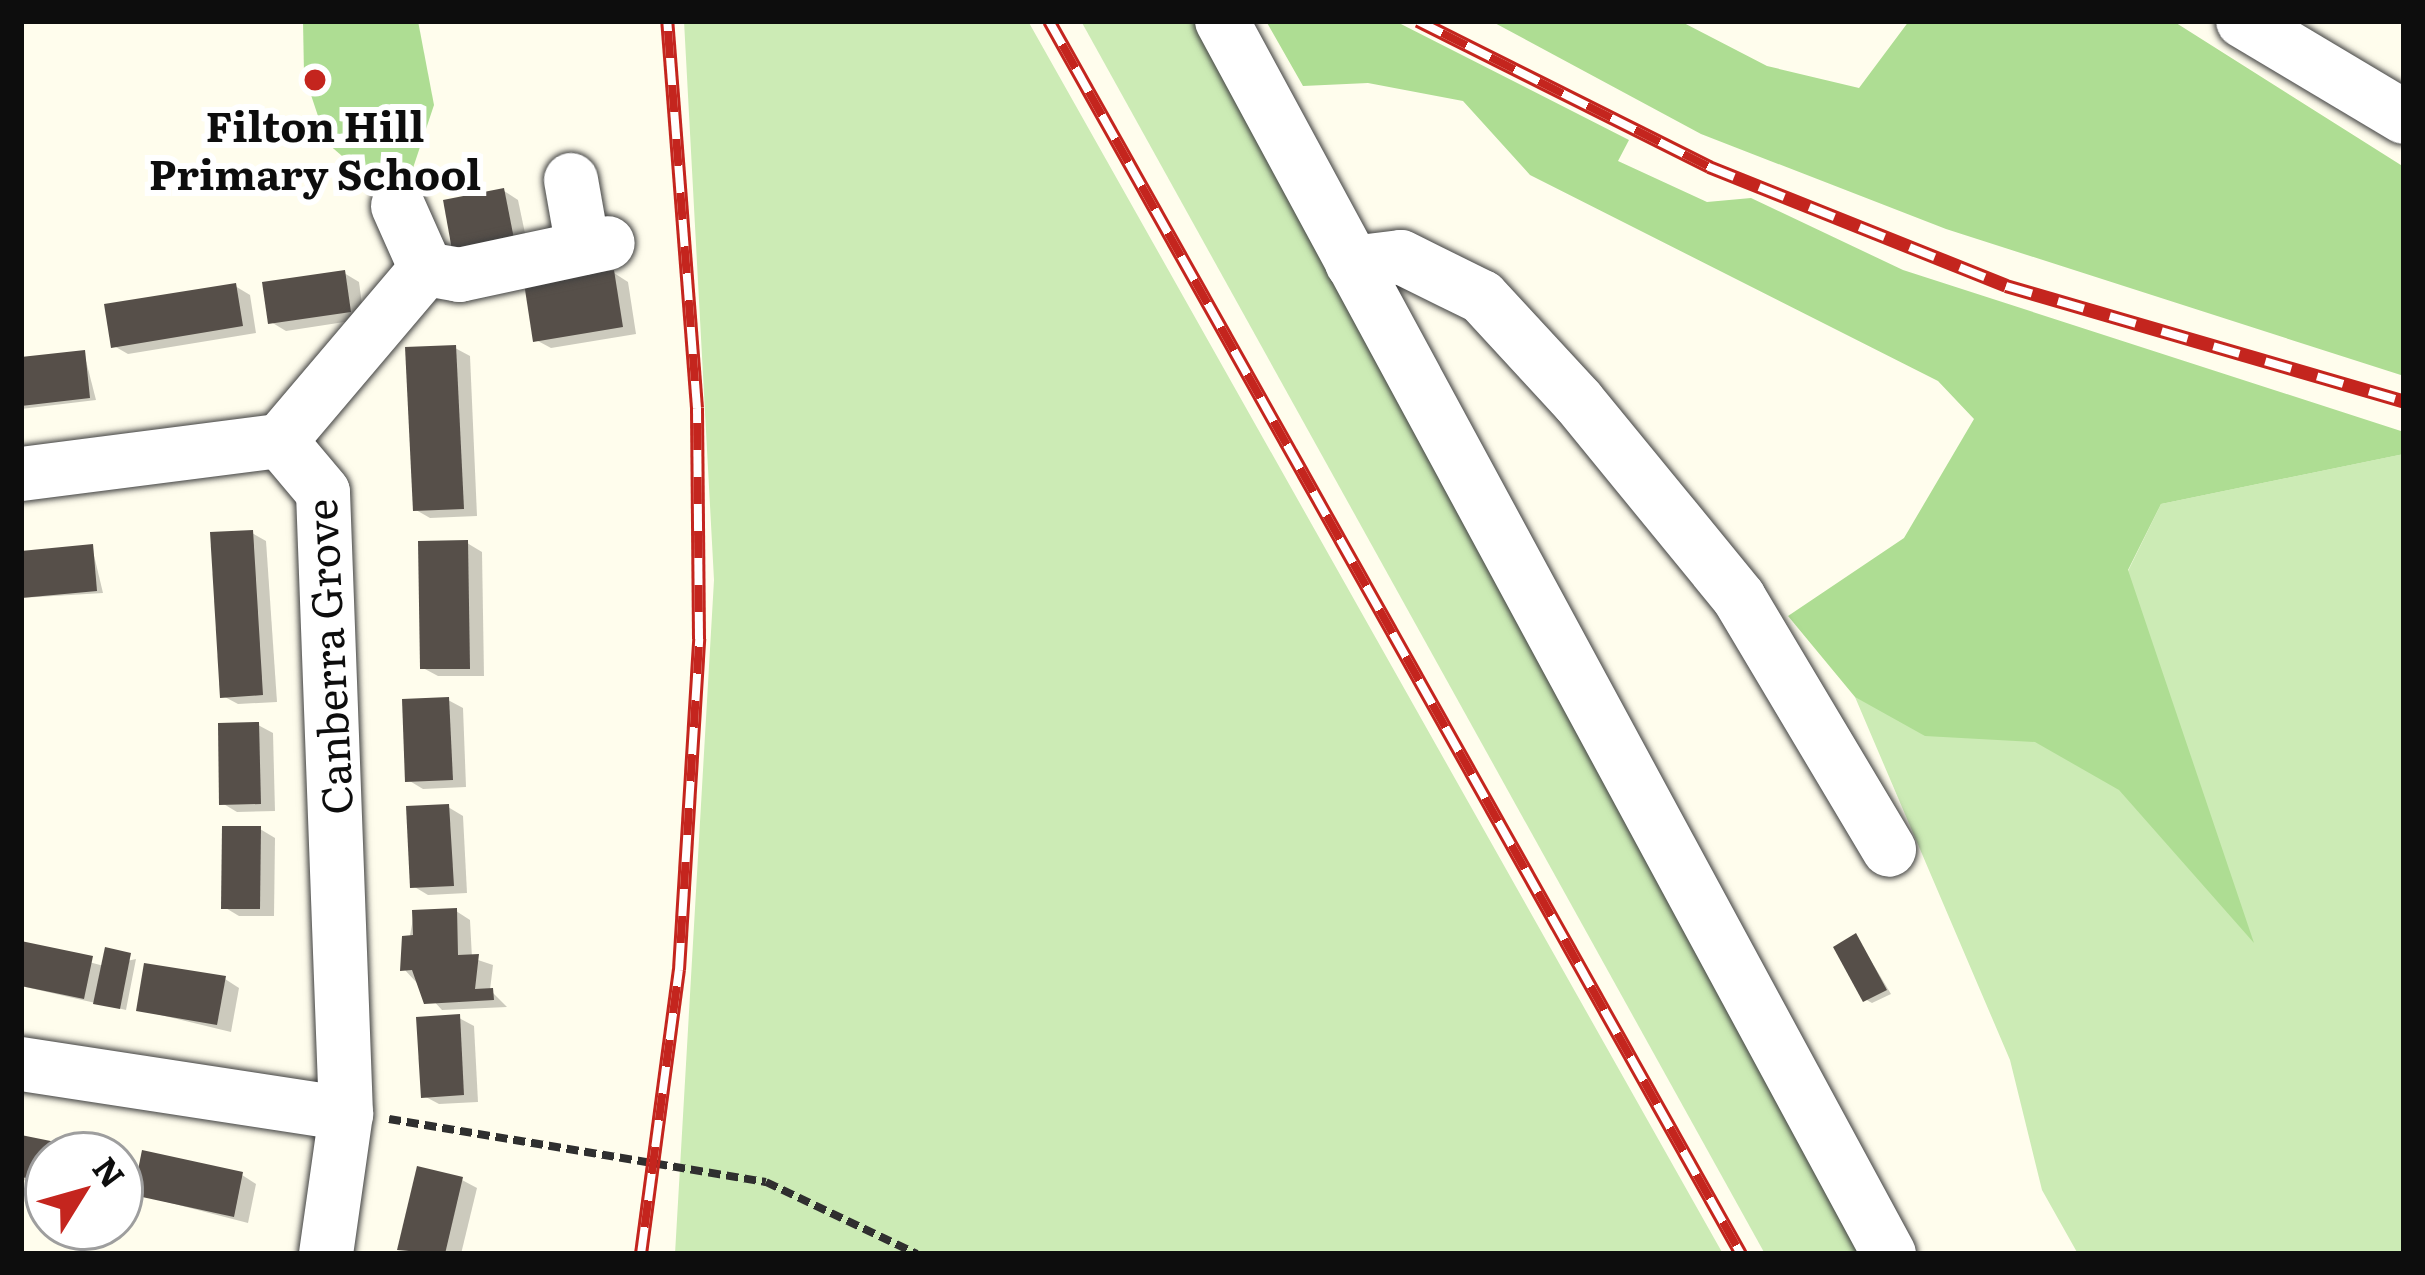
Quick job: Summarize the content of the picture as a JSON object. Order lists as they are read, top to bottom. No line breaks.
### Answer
{"streets":{"street":["Canberra Grove"]},"places":["Filton Hill Primary School"],"north":"top right"}
